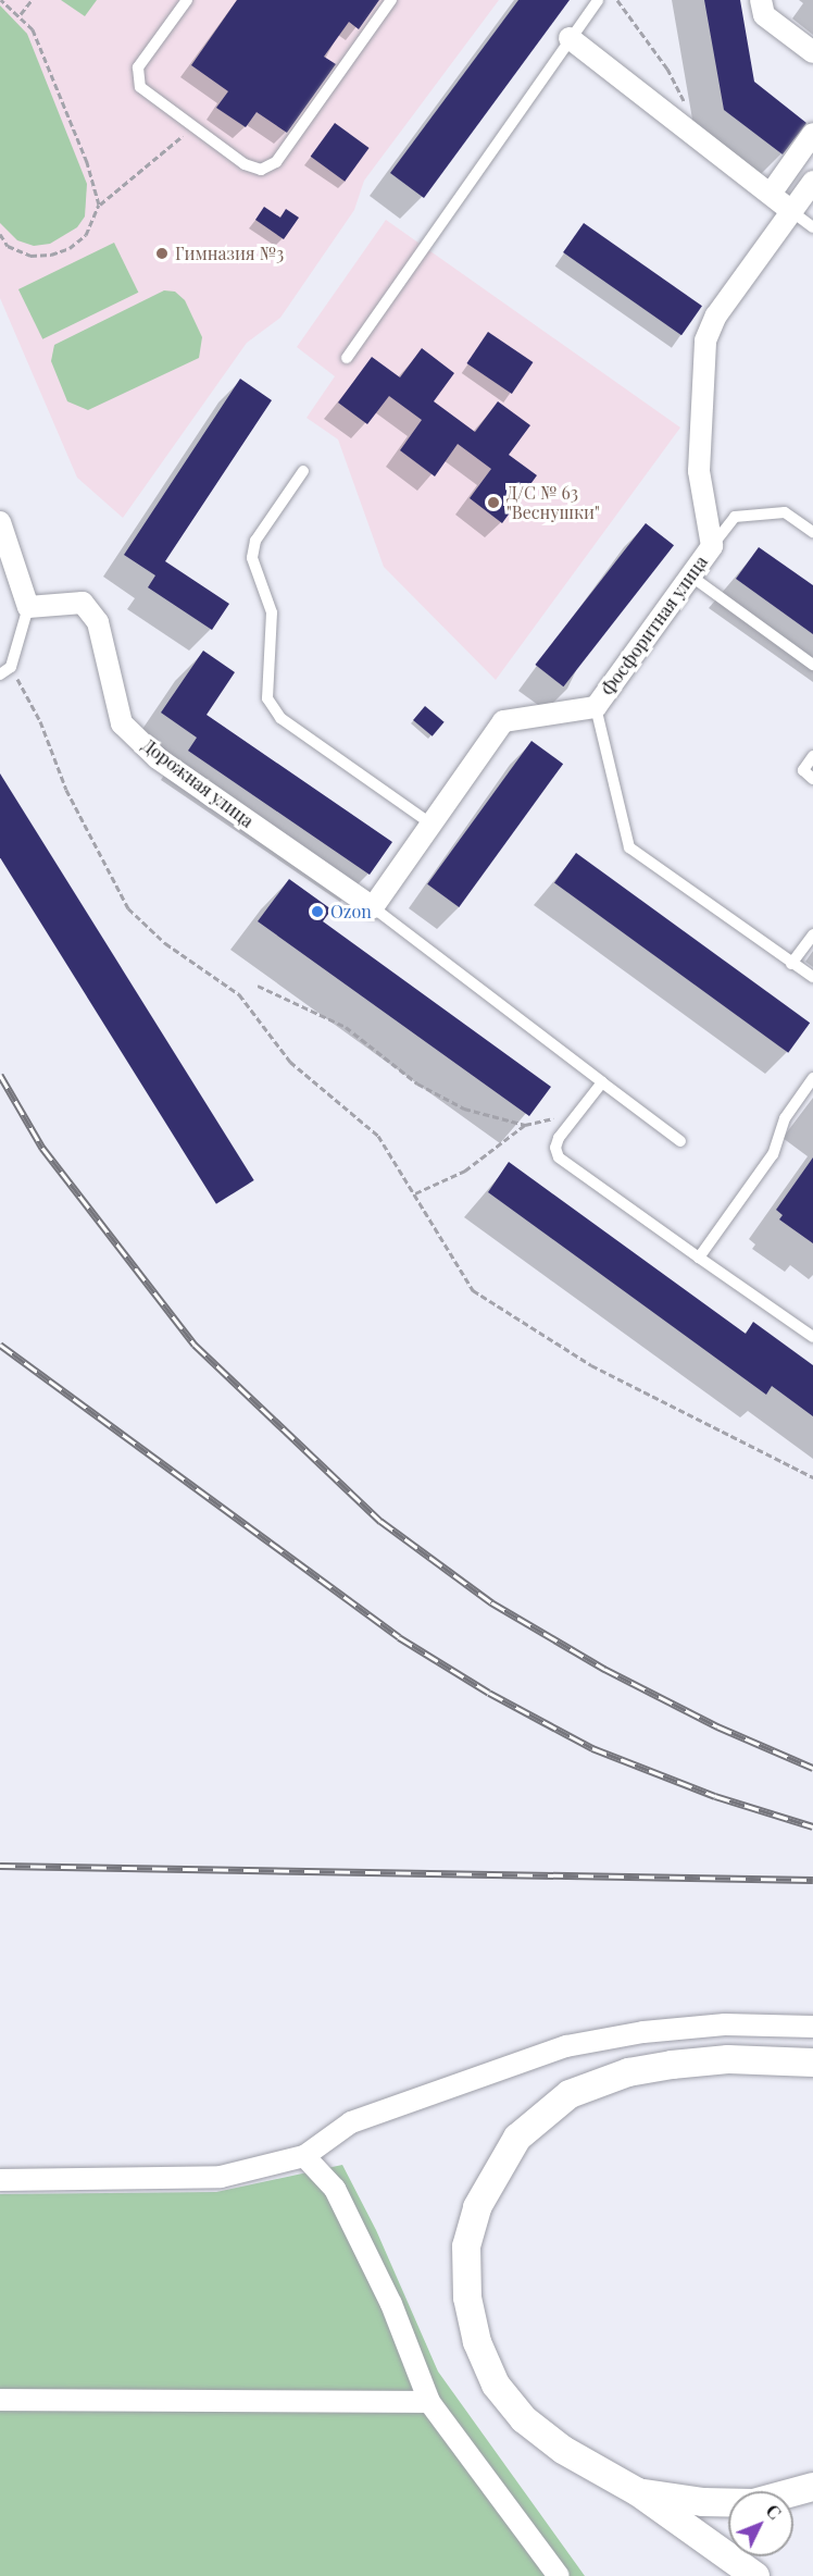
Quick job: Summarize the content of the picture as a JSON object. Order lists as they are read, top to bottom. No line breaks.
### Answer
{"streets":{"street":["Фосфоритная улица","Дорожная улица"]},"crossings":[["Фосфоритная улица","Дорожная улица"]],"places":["Гимназия №3","Д/С № 63 \"Веснушки\"","Ozon"],"north":"top right"}
